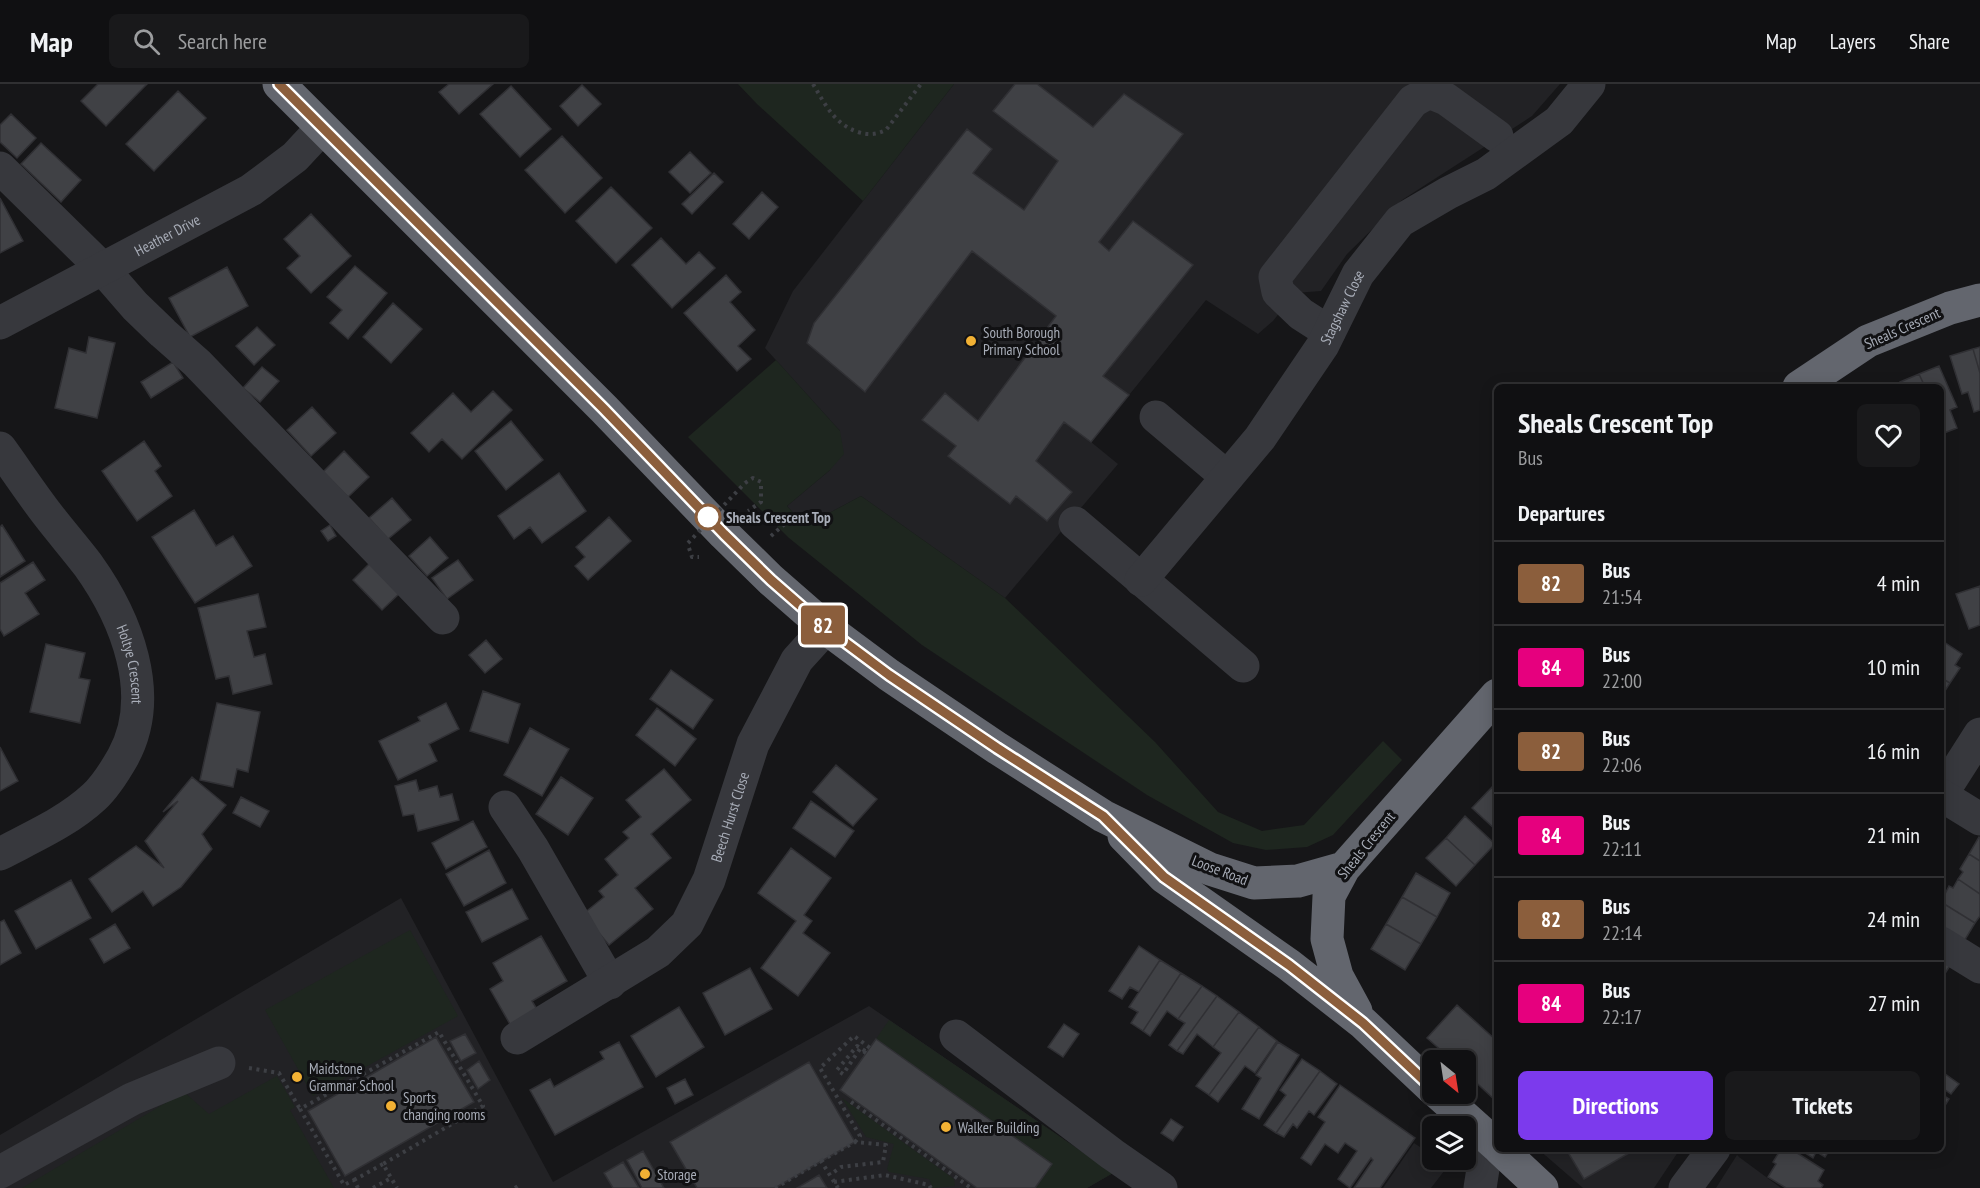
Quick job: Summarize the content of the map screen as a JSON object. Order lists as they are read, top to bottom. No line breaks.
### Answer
{"streets":{"highway":["Sheals Crescent","Loose Road"],"street":["Heather Drive","Stagshaw Close","Holtye Crescent","Beech Hurst Close"]},"crossings":[["Heather Drive","Loose Road"],["Sheals Crescent","Loose Road"],["Beech Hurst Close","Loose Road"]],"places":["South Borough Primary School","Sheals Crescent Top","Maidstone Grammar School","Sports changing rooms","Walker Building","Storage"],"lines":["bus line 82"],"north":"bottom right","page":{"header":"Map","search":"Search here","nav":["Map","Layers","Share"],"on_map":"82","heading":[["Sheals Crescent Top","Bus"],"Departures"],"list":[{"mark":"82","name":"Bus","note":"21:54","value":"4 min"},{"mark":"84","name":"Bus","note":"22:00","value":"10 min"},{"mark":"82","name":"Bus","note":"22:06","value":"16 min"},{"mark":"84","name":"Bus","note":"22:11","value":"21 min"},{"mark":"82","name":"Bus","note":"22:14","value":"24 min"},{"mark":"84","name":"Bus","note":"22:17","value":"27 min"}],"buttons":["Directions","Tickets"]}}
